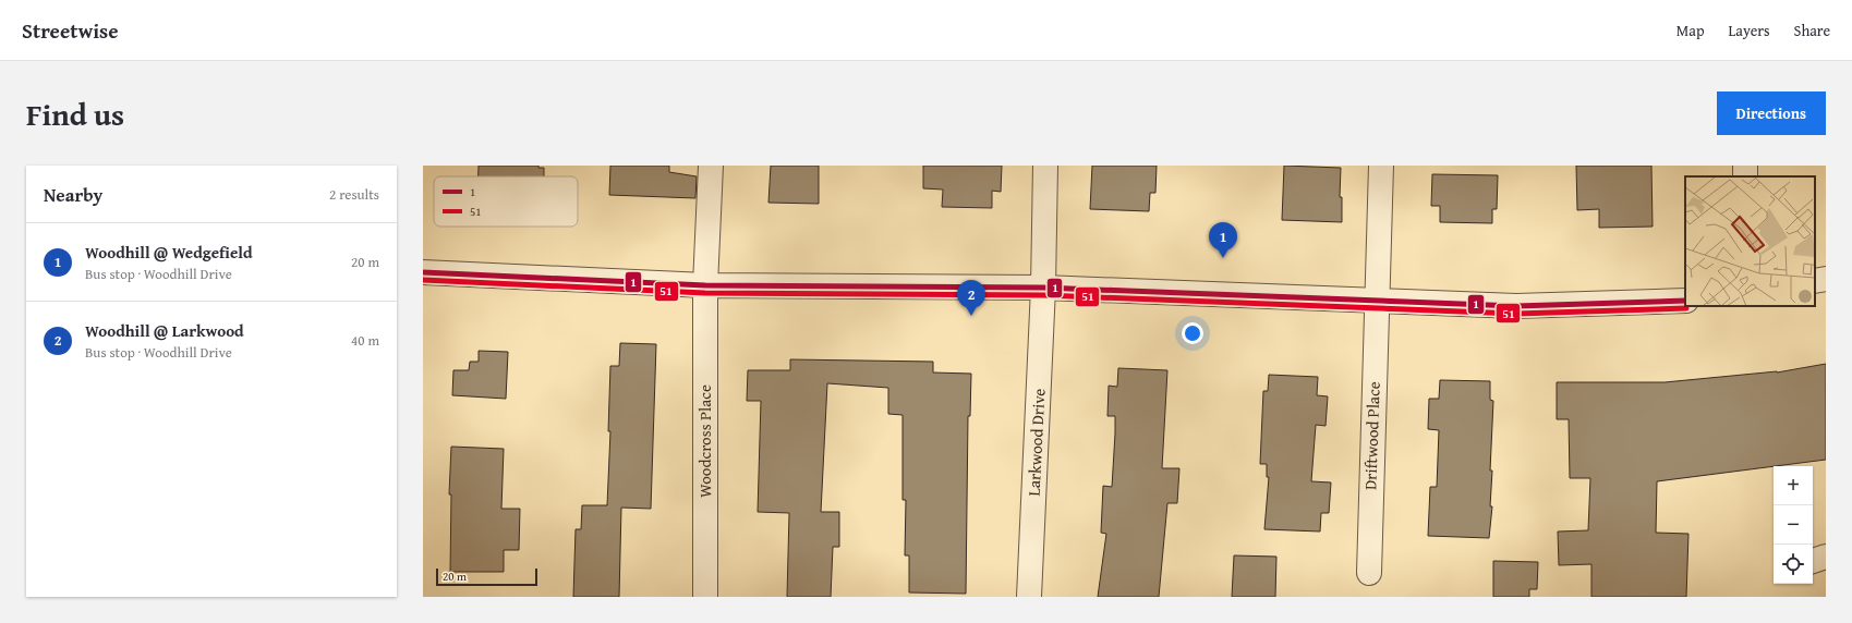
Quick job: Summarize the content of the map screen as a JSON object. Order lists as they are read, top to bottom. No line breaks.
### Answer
{"streets":{"street":["Driftwood Place","Woodcross Place","Larkwood Drive"]},"lines":["transit line 1","transit line 51"],"legend":["1","51"],"scale_bar":"20 m","page":{"header":"Streetwise","nav":["Map","Layers","Share"],"title":"Find us","buttons":"Directions","heading":["Nearby","2 results"],"list":[{"mark":"1","name":"Woodhill @ Wedgefield","note":"Bus stop · Woodhill Drive","value":"20 m"},{"mark":"2","name":"Woodhill @ Larkwood","note":"Bus stop · Woodhill Drive","value":"40 m"}],"pins":["1","2"],"map_buttons":["+","−"],"scale":"20 m"}}
